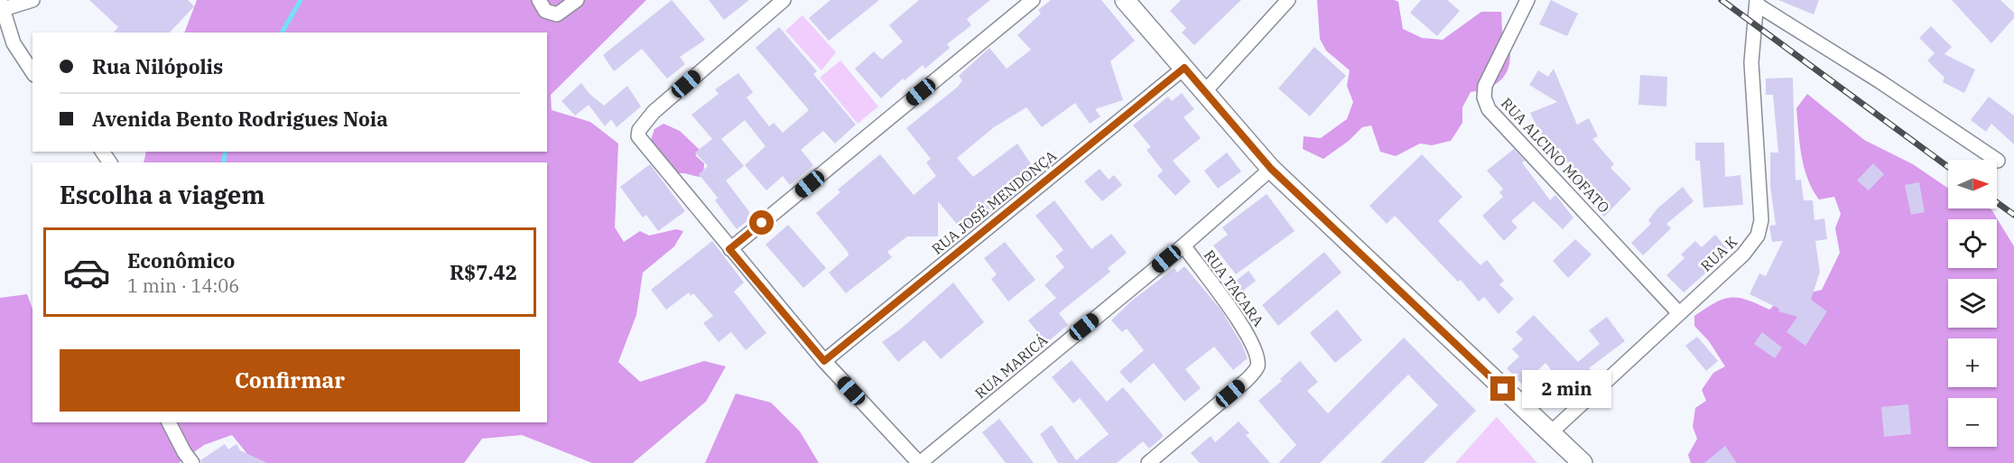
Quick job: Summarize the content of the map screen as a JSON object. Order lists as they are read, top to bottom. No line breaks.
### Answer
{"streets":{"street":["RUA ALCINO MOFATO","RUA JOSÉ MENDONÇA","RUA K","RUA TACARA","RUA MARICÁ"]},"crossings":[["RUA ALCINO MOFATO","RUA K"],["RUA TACARA","RUA MARICÁ"]],"north":"right","page":{"banner":["Rua Nilópolis","Avenida Bento Rodrigues Noia"],"map_buttons":["+","−"],"heading":"Escolha a viagem","list":[{"name":"Econômico","note":"1 min · 14:06","value":"R$7.42"}],"buttons":"Confirmar","bubble":"2 min"}}
